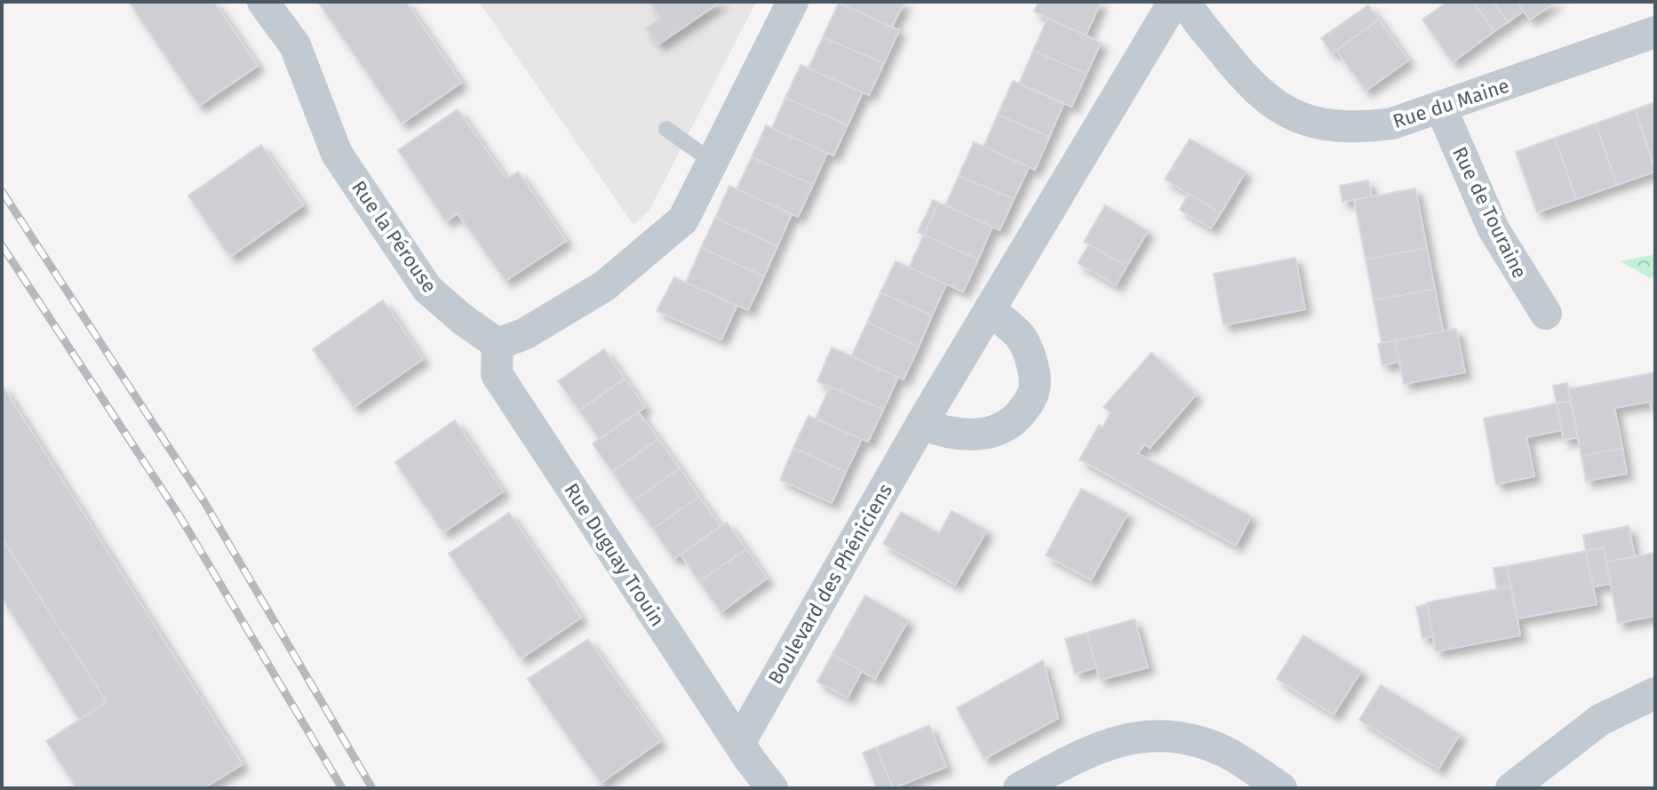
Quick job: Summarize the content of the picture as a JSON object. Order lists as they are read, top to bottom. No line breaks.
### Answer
{"streets":{"street":["Rue du Maine","Rue de Touraine","Rue la Pérouse","Rue Duguay Trouin","Boulevard des Phéniciens"]},"crossings":[["Rue du Maine","Rue de Touraine"],["Rue du Maine","Boulevard des Phéniciens"],["Rue la Pérouse","Rue Duguay Trouin"],["Rue Duguay Trouin","Boulevard des Phéniciens"]]}
